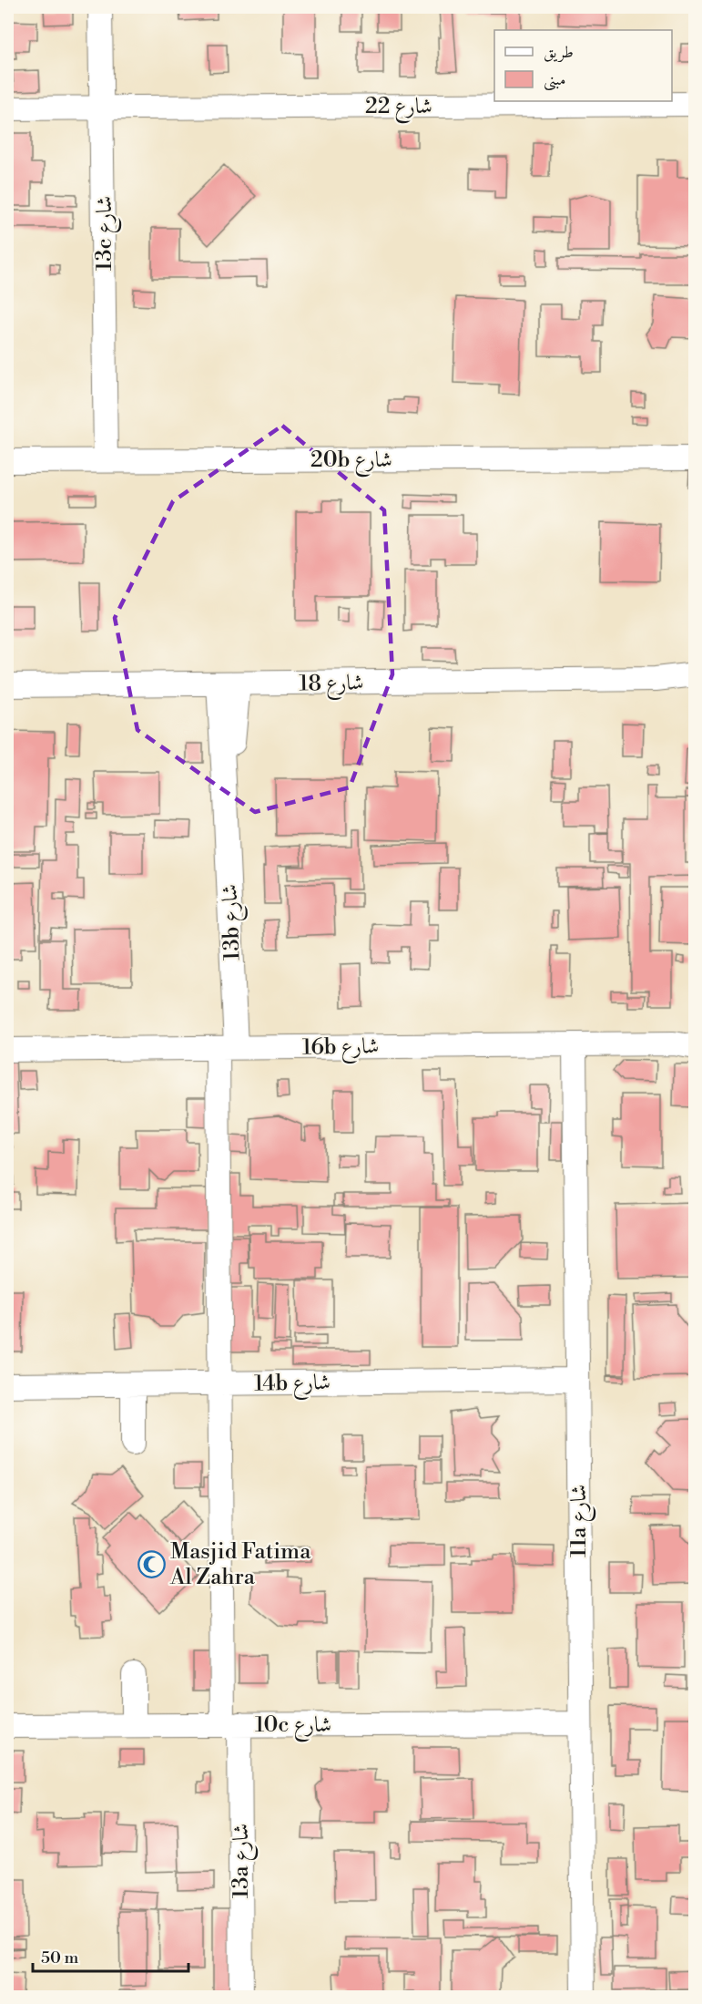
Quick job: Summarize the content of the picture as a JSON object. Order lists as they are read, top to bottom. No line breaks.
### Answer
{"streets":{"street":["شارع 22","13c شارع","20b شارع","شارع 18","13b شارع","16b شارع","14b شارع","11a شارع","10c شارع","13a شارع"]},"crossings":[["شارع 22","13c شارع"],["13c شارع","20b شارع"],["شارع 18","13b شارع"],["13b شارع","16b شارع"],["13b شارع","14b شارع"],["13b شارع","13a شارع"],["16b شارع","11a شارع"],["14b شارع","11a شارع"],["14b شارع","13a شارع"],["11a شارع","10c شارع"],["10c شارع","13a شارع"]],"places":{"mosque":["Masjid Fatima Al Zahra"]},"legend":["طريق","مبنى"],"scale_bar":"50 m"}
